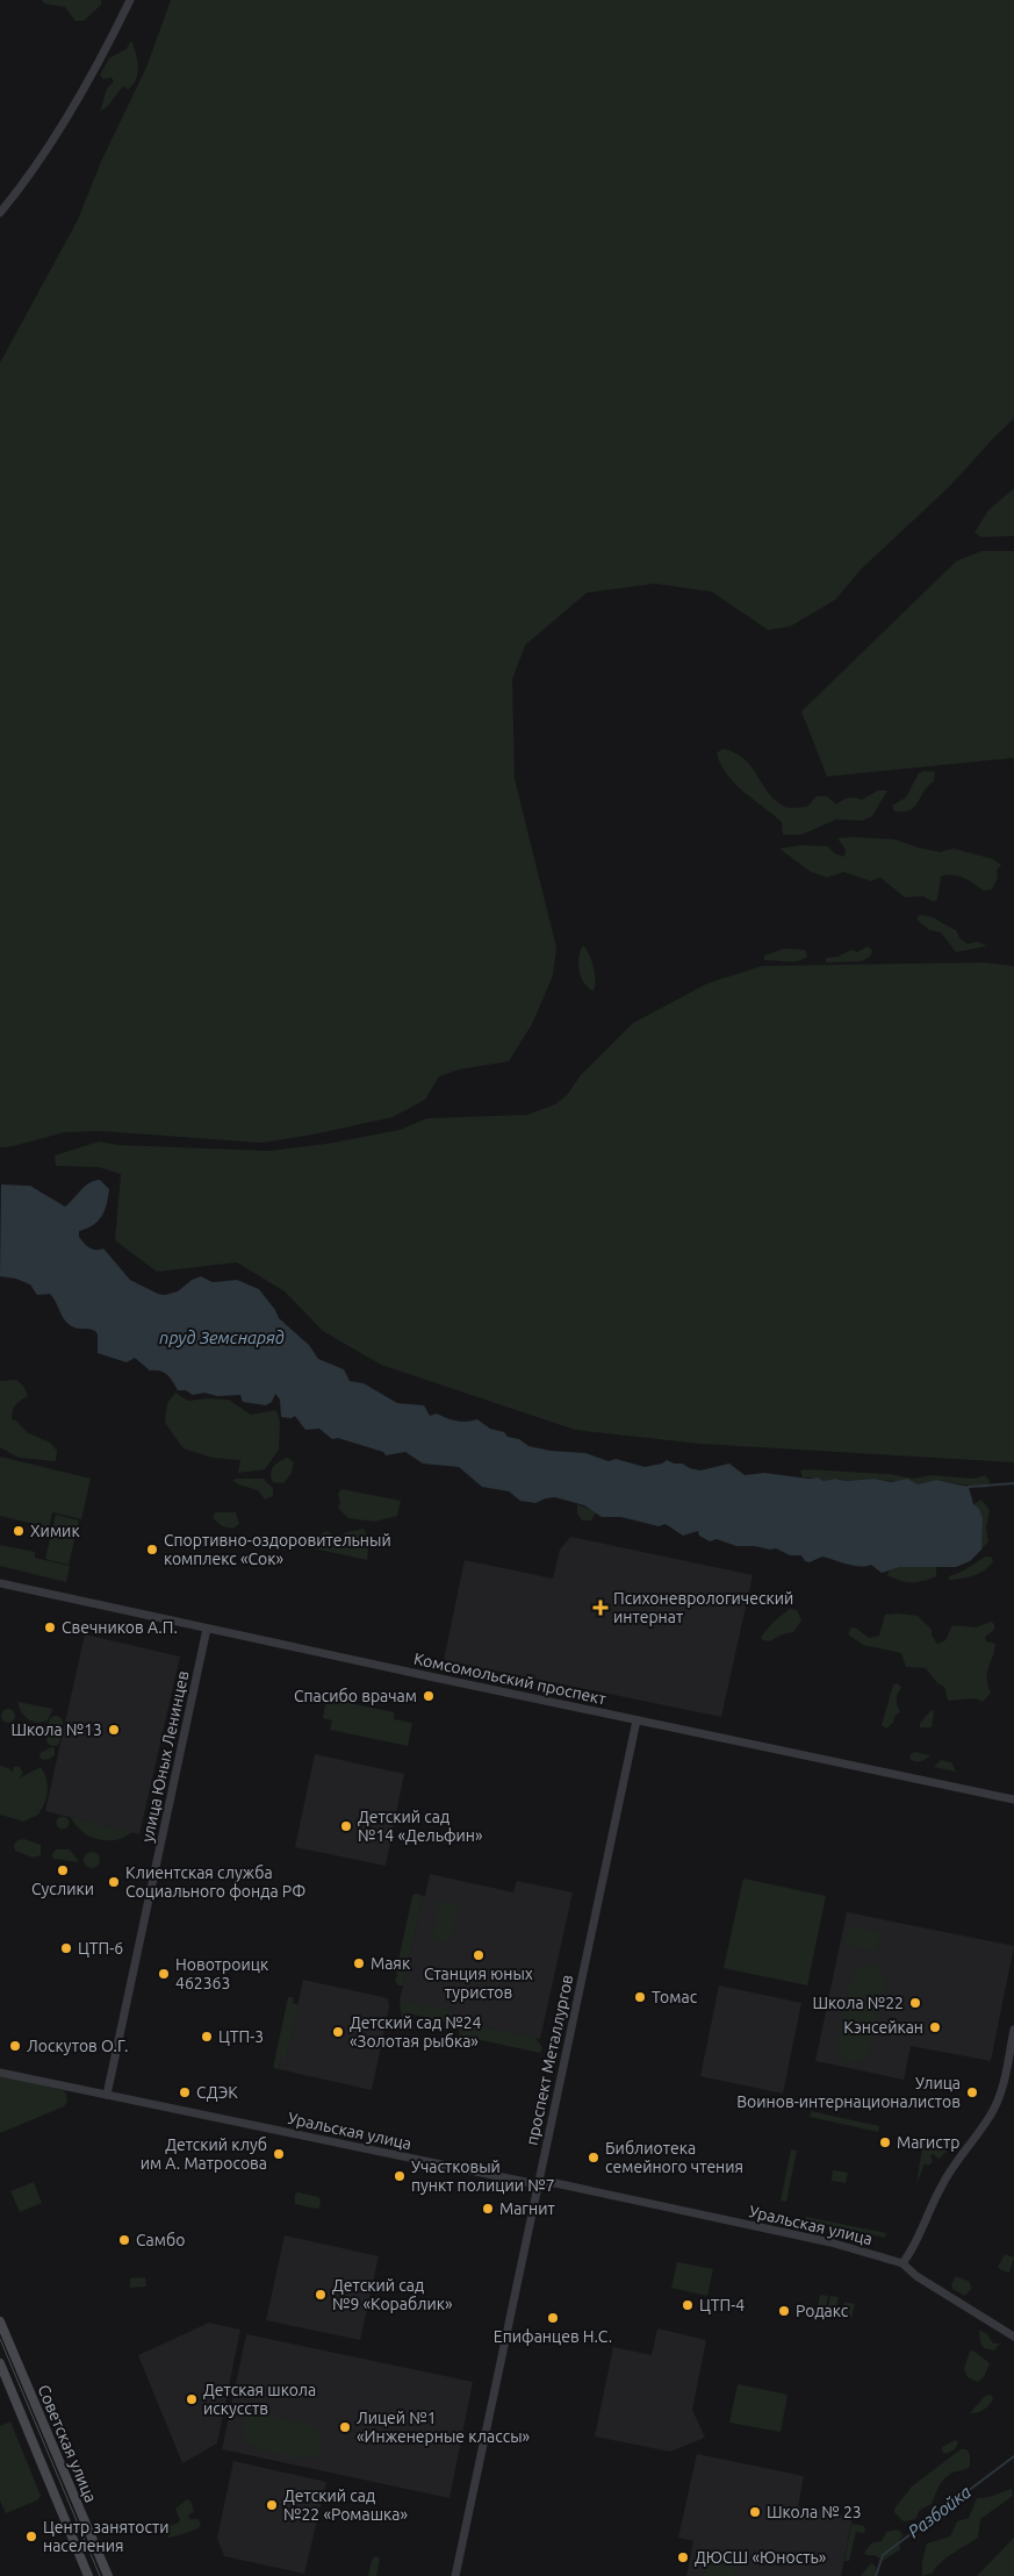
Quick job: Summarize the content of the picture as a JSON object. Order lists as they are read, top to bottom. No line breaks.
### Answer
{"streets":{"main road":["Советская улица"],"street":["Комсомольский проспект","улица Юных Ленинцев","проспект Металлургов","Уральская улица"]},"crossings":[["Комсомольский проспект","улица Юных Ленинцев"],["Комсомольский проспект","проспект Металлургов"],["улица Юных Ленинцев","Уральская улица"],["проспект Металлургов","Уральская улица"]],"water":["пруд Земснаряд","Разбойка"],"places":{"other":["Химик","Спортивно-оздоровительный комплекс «Сок»","Свечников А.П.","Спасибо врачам","Школа №13","Детский сад №14 «Дельфин»","Суслики","Клиентская служба Социального фонда РФ","ЦТП-6","Станция юных туристов","Маяк","Новотроицк 462363","Томас","Школа №22","Кэнсейкан","Детский сад №24 «Золотая рыбка»","ЦТП-3","Лоскутов О.Г.","СДЭК","Улица Воинов-интернационалистов","Магистр","Детский клуб им А. Матросова","Библиотека семейного чтения","Участковый пункт полиции №7","Магнит","Самбо","Детский сад №9 «Кораблик»","ЦТП-4","Родакс","Епифанцев Н.С.","Детская школа искусств","Лицей №1 «Инженерные классы»","Детский сад №22 «Ромашка»","Школа № 23","Центр занятости населения","ДЮСШ «Юность»"],"health":["Психоневрологический интернат"]}}
